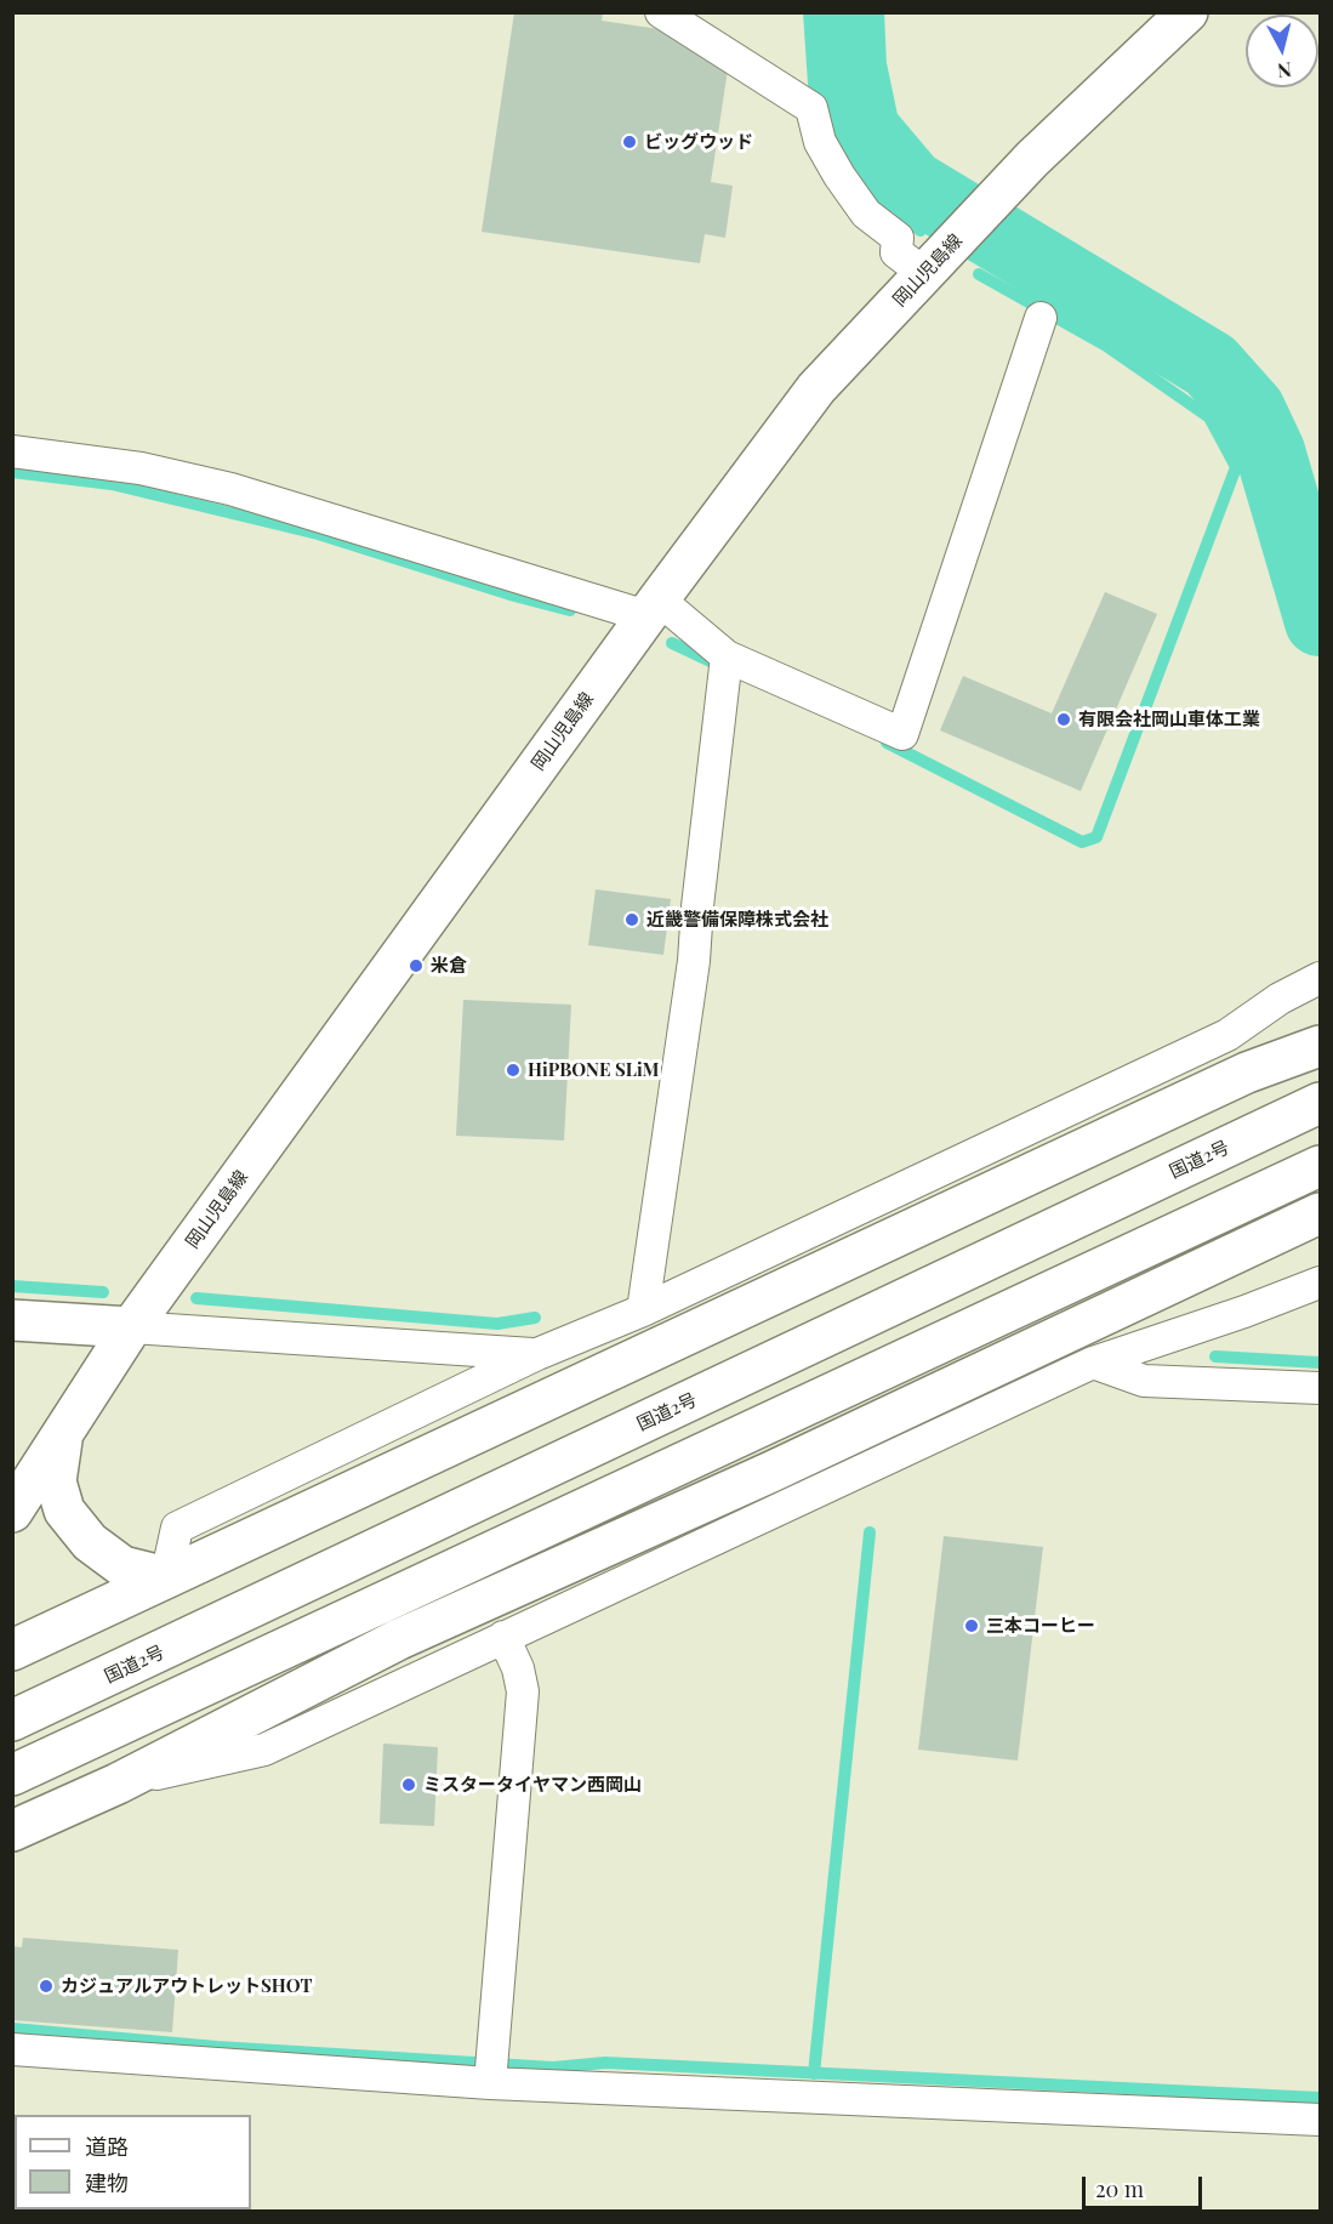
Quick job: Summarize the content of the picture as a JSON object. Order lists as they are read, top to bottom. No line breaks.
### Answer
{"streets":{"main road":["岡山児島線","国道2号"]},"places":["ビッグウッド","有限会社岡山車体工業","近畿警備保障株式会社","米倉","HiPBONE SLiM","三本コーヒー","ミスタータイヤマン西岡山","カジュアルアウトレットSHOT"],"legend":["道路","建物"],"scale_bar":"20 m","north":"bottom"}
